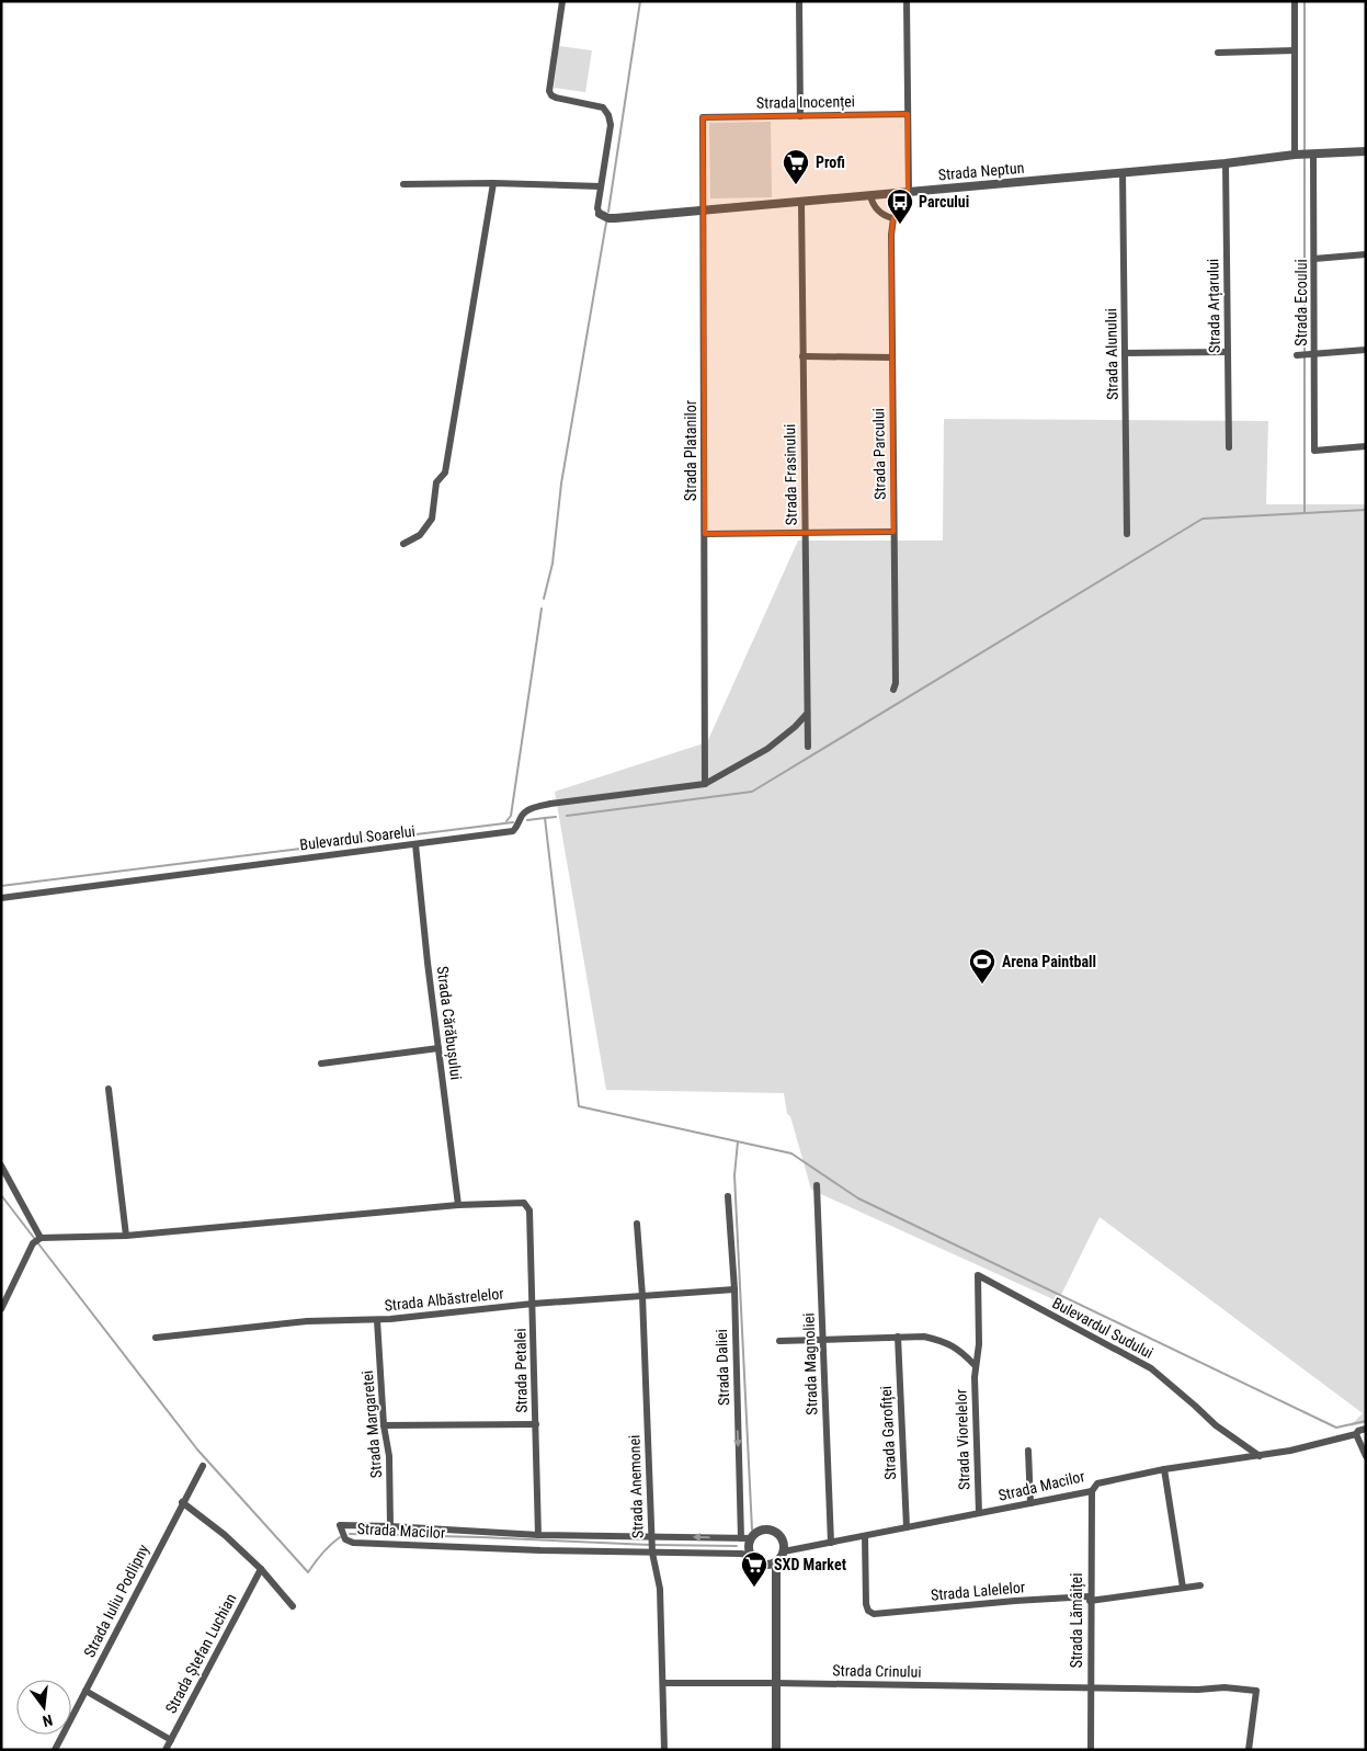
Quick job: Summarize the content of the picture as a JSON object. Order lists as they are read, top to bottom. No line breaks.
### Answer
{"streets":{"street":["Strada Inocenței","Strada Neptun","Strada Ecoului","Strada Arțarului","Strada Alunului","Strada Platanilor","Strada Parcului","Strada Frasinului","Bulevardul Soarelui","Strada Cărăbușului","Strada Albăstrelelor","Bulevardul Sudului","Strada Magnoliei","Strada Daliei","Strada Petalei","Strada Margaretei","Strada Garofiței","Strada Viorelelor","Strada Macilor","Strada Anemonei","Strada Lalelelor","Strada Iuliu Podlipny","Strada Lămâiței","Strada Ștefan Luchian","Strada Crinului"]},"crossings":[["Strada Inocenței","Strada Platanilor"],["Strada Inocenței","Strada Parcului"],["Strada Neptun","Strada Ecoului"],["Strada Neptun","Strada Arțarului"],["Strada Neptun","Strada Alunului"],["Strada Neptun","Strada Platanilor"],["Strada Neptun","Strada Parcului"],["Strada Neptun","Strada Frasinului"],["Strada Platanilor","Bulevardul Soarelui"],["Bulevardul Soarelui","Strada Cărăbușului"],["Strada Cărăbușului","Strada Petalei"],["Strada Albăstrelelor","Strada Daliei"],["Strada Albăstrelelor","Strada Petalei"],["Strada Albăstrelelor","Strada Margaretei"],["Strada Albăstrelelor","Strada Anemonei"],["Bulevardul Sudului","Strada Viorelelor"],["Bulevardul Sudului","Strada Macilor"],["Strada Magnoliei","Strada Macilor"],["Strada Daliei","Strada Macilor"],["Strada Petalei","Strada Macilor"],["Strada Margaretei","Strada Macilor"],["Strada Garofiței","Strada Macilor"],["Strada Viorelelor","Strada Macilor"],["Strada Macilor","Strada Anemonei"],["Strada Macilor","Strada Lalelelor"],["Strada Macilor","Strada Lămâiței"],["Strada Anemonei","Strada Crinului"],["Strada Lalelelor","Strada Lămâiței"],["Strada Lămâiței","Strada Crinului"]],"one_way":["Strada Daliei"],"places":{"supermarket":["Profi","SXD Market"],"bus stop":["Parcului"],"sports":["Arena Paintball"]},"north":"bottom"}
